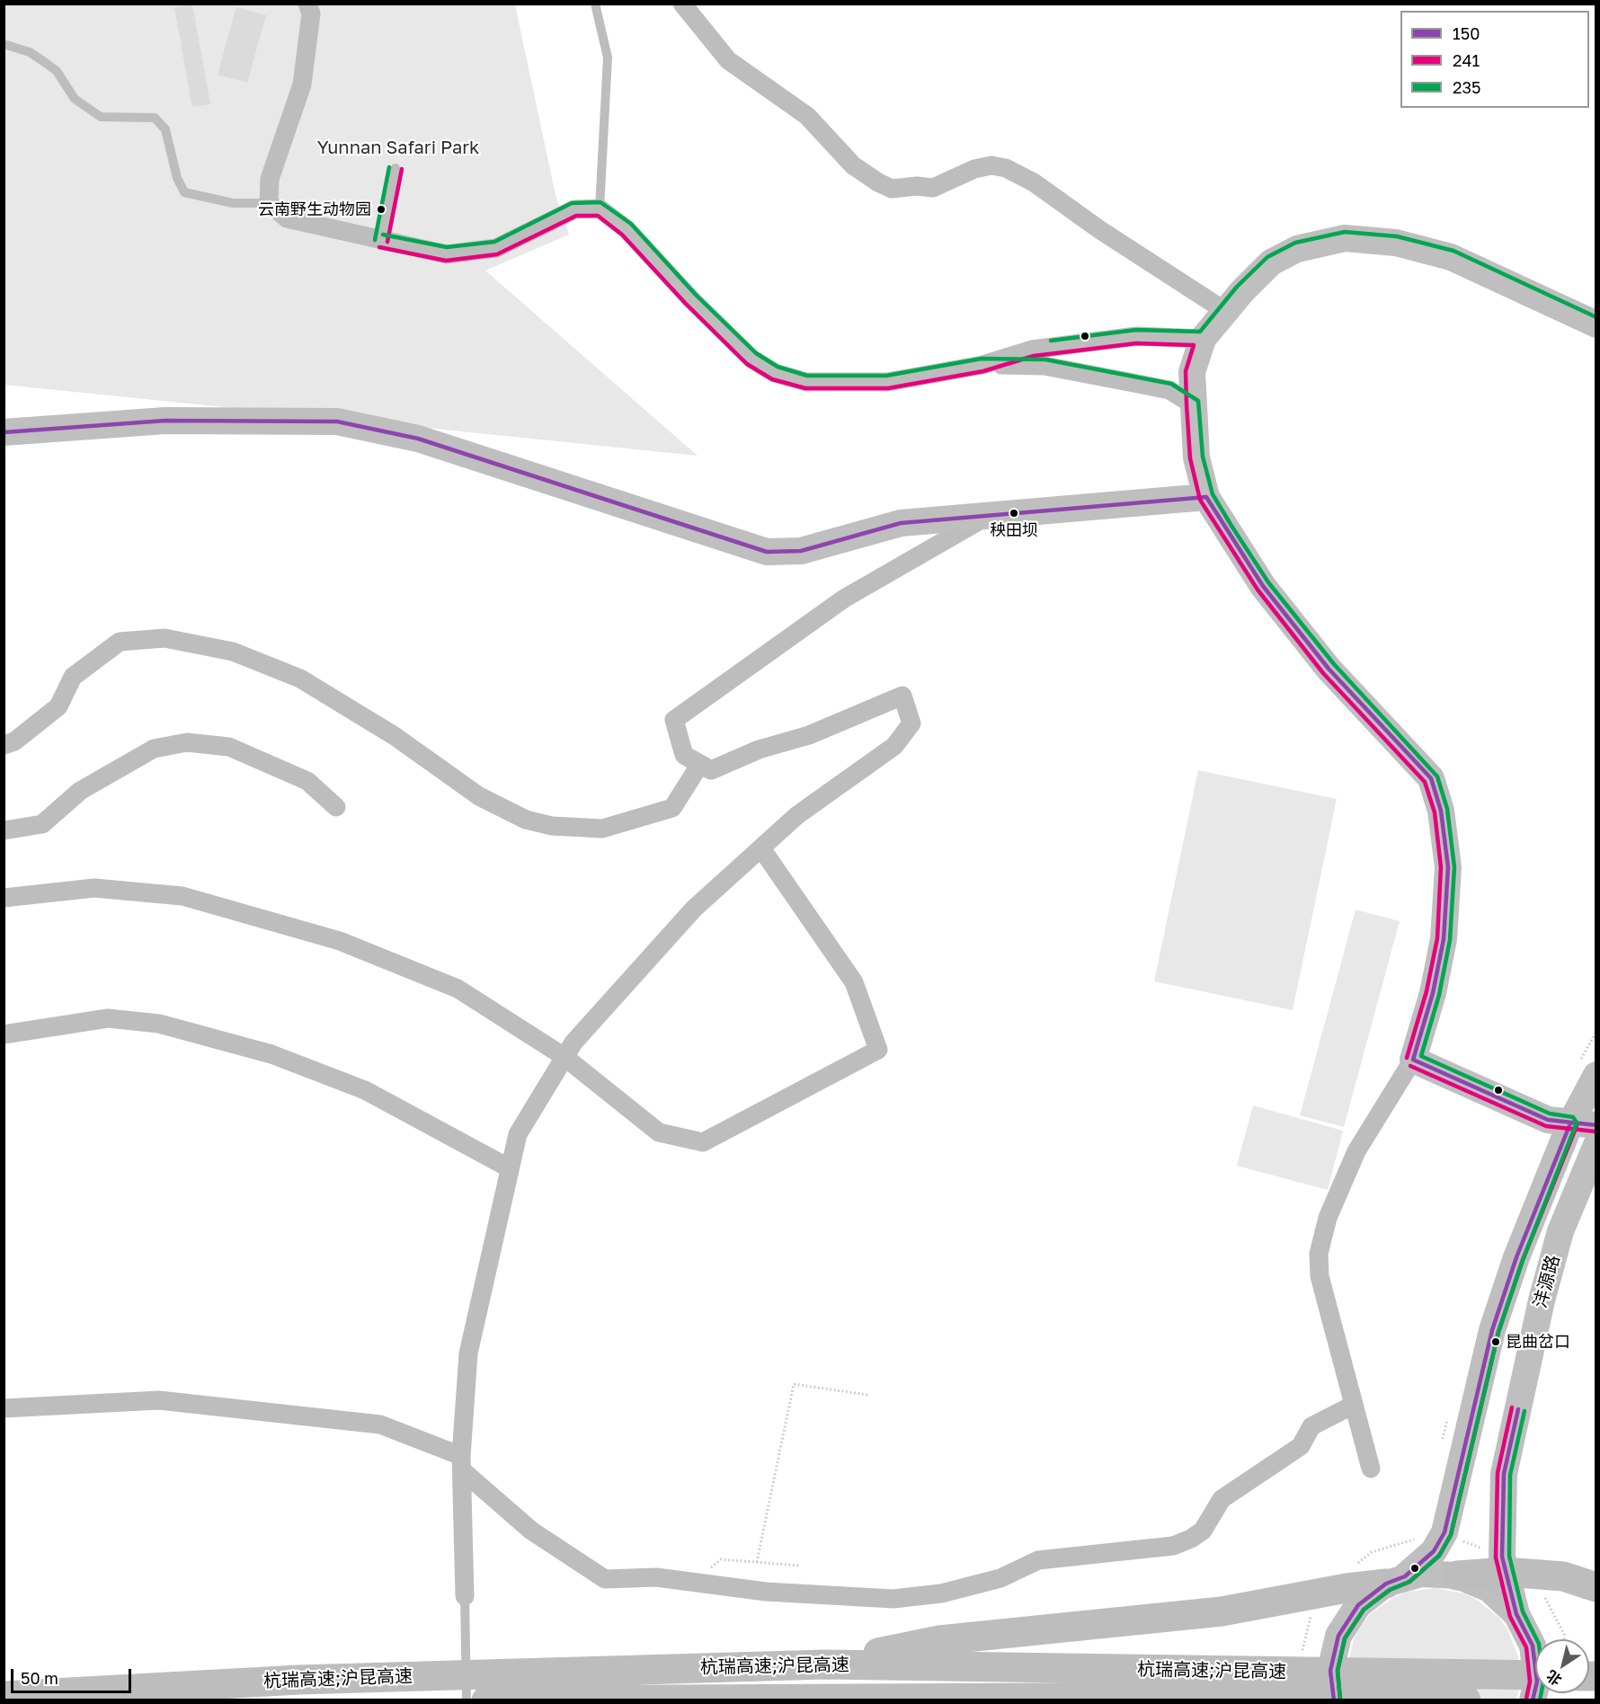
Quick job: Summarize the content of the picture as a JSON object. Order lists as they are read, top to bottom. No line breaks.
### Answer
{"streets":{"highway":["杭瑞高速;沪昆高速"],"street":["沣源路"]},"parks":["Yunnan Safari Park"],"places":["云南野生动物园","秧田坝","昆曲岔口"],"lines":["transit line 235","transit line 241","transit line 150"],"legend":["150","241","235"],"scale_bar":"50 m","north":"bottom left"}
